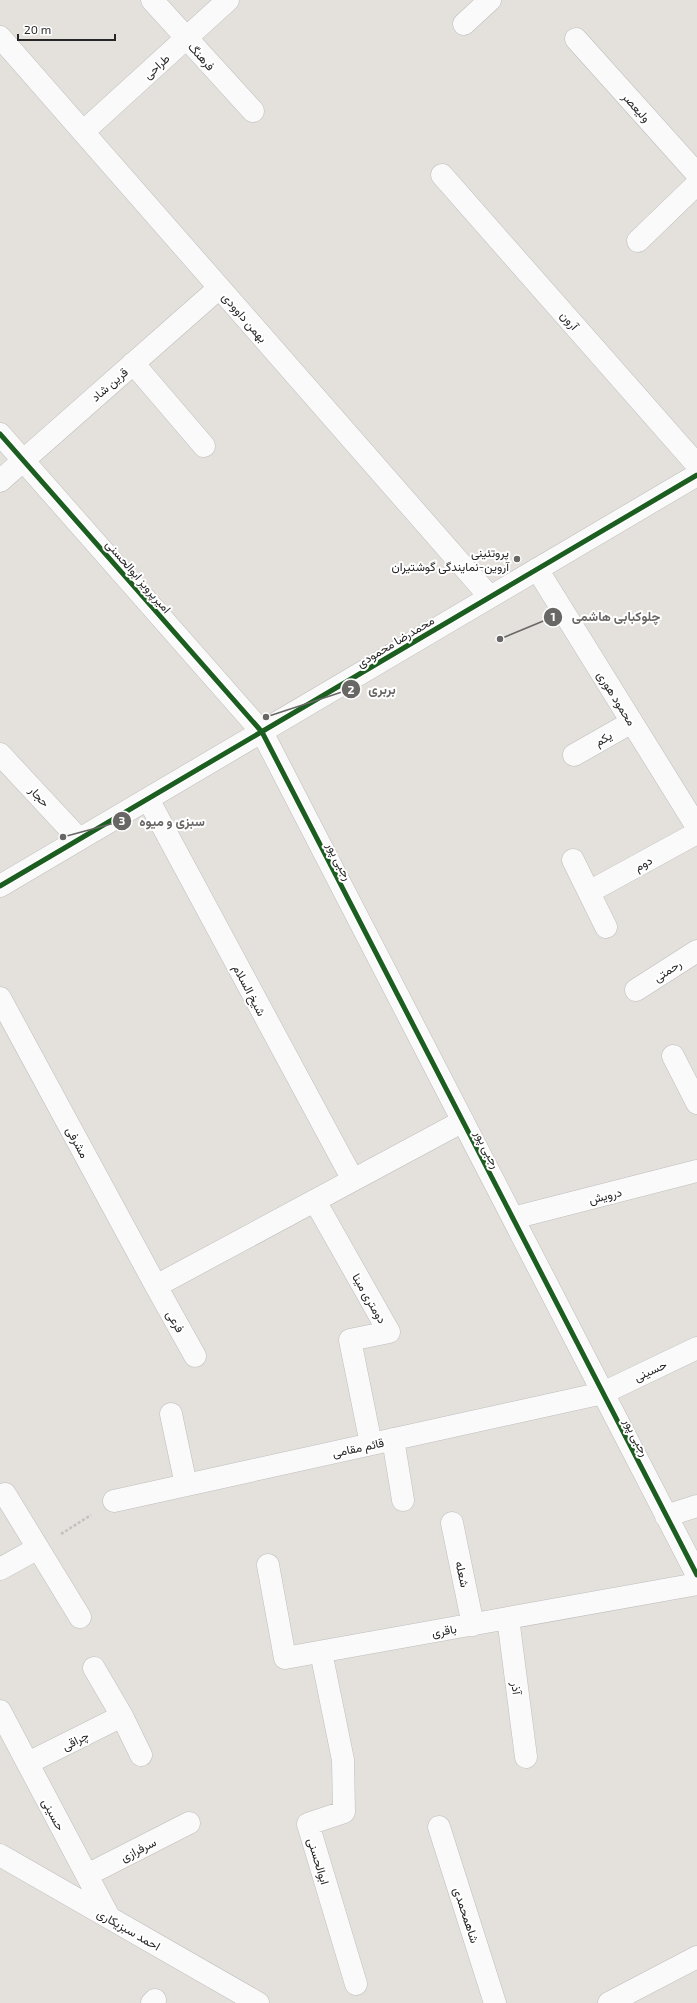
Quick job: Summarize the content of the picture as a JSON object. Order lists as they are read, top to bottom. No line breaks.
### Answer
{"streets":{"street":["فرهنگ","طراحی","ولیعصر","بهمن داوودی","آرون","قرین شاد","امیرپرویز ابوالحسنی","محمدرضا محمودی","محمود هوری","یکم","حجار","رجبی پور","دوم","رحمتی","شیخ السلام","مشرفی","درویش","دومتری مینا","فرعی","حسینی","قائم مقامی","شعله","باقری","آذر","چراقی","سرفرازی","ابوالحسنی","شاهمحمدی","احمد سبزیکاری"]},"crossings":[["فرهنگ","طراحی"],["طراحی","بهمن داوودی"],["بهمن داوودی","قرین شاد"],["بهمن داوودی","محمدرضا محمودی"],["قرین شاد","امیرپرویز ابوالحسنی"],["امیرپرویز ابوالحسنی","محمدرضا محمودی"],["امیرپرویز ابوالحسنی","رجبی پور"],["محمدرضا محمودی","محمود هوری"],["محمدرضا محمودی","حجار"],["محمدرضا محمودی","رجبی پور"],["محمدرضا محمودی","شیخ السلام"],["محمود هوری","یکم"],["رجبی پور","درویش"],["رجبی پور","حسینی"],["رجبی پور","قائم مقامی"],["مشرفی","فرعی"],["دومتری مینا","قائم مقامی"],["حسینی","قائم مقامی"],["حسینی","چراقی"],["حسینی","سرفرازی"],["حسینی","احمد سبزیکاری"],["شعله","باقری"],["باقری","آذر"],["باقری","ابوالحسنی"]],"places":["پروتئینی آروین-نمایندگی گوشتیران","چلوکبابی هاشمی","بربری","سبزی و میوه"],"scale_bar":"20 m"}
